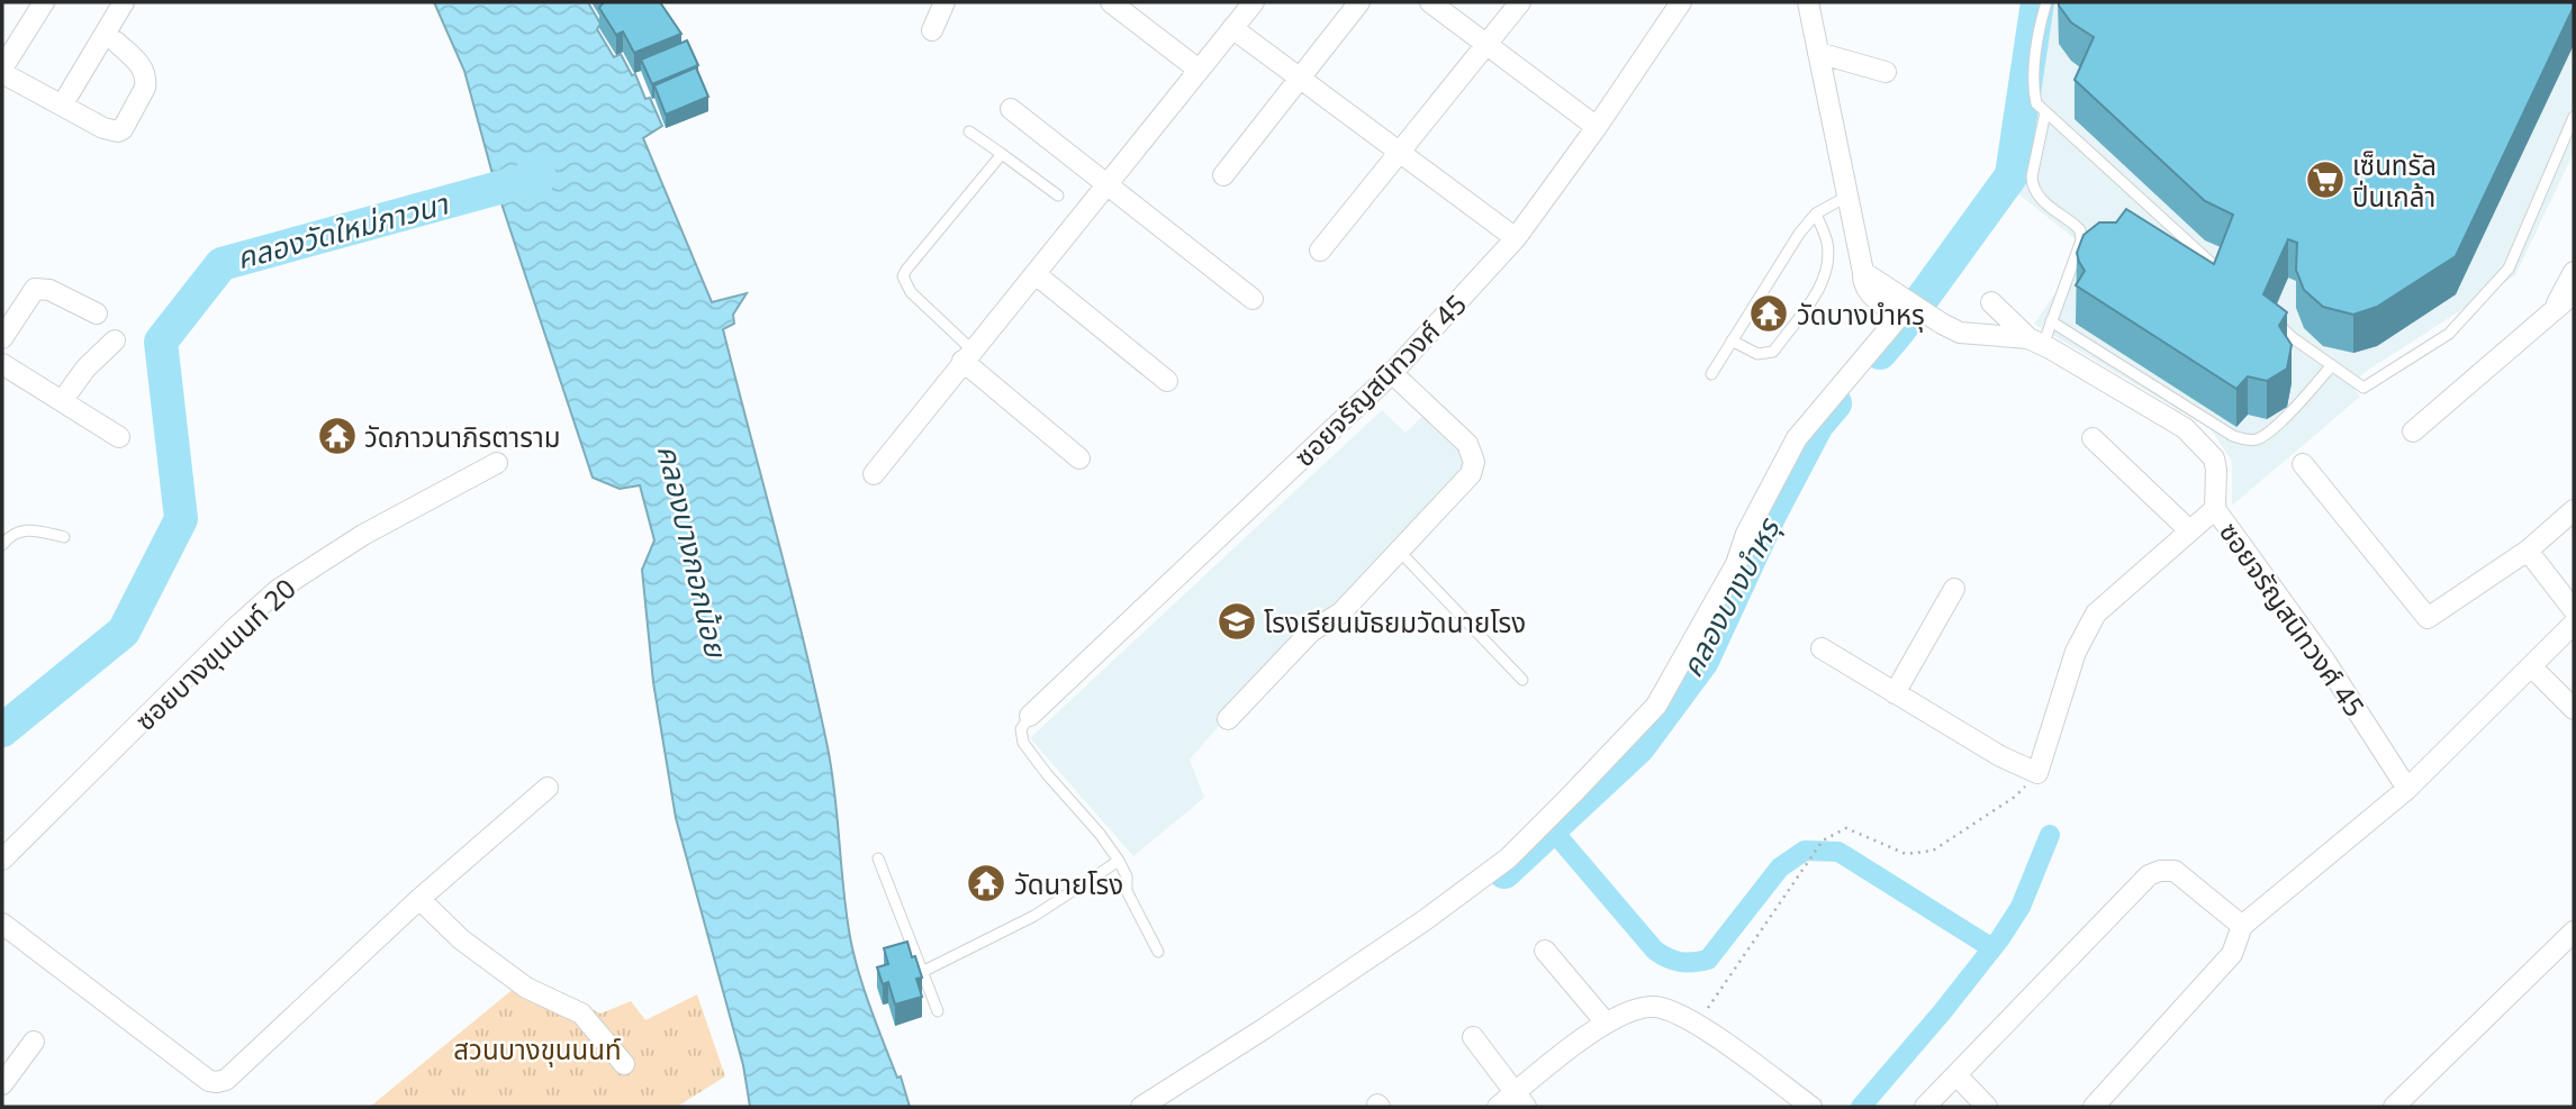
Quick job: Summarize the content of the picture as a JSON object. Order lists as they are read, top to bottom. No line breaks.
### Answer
{"streets":{"street":["ซอยจรัญสนิทวงศ์ 45","ซอยบางขุนนนท์ 20"]},"water":["คลองวัดใหม่ภาวนา","คลองบางกอกน้อย","คลองบางบำหรุ"],"parks":["สวนบางขุนนนท์"],"places":{"supermarket":["เซ็นทรัล ปิ่นเกล้า"],"temple":["วัดบางบำหรุ","วัดภาวนาภิรตาราม","วัดนายโรง"],"school or university":["โรงเรียนมัธยมวัดนายโรง"]}}
